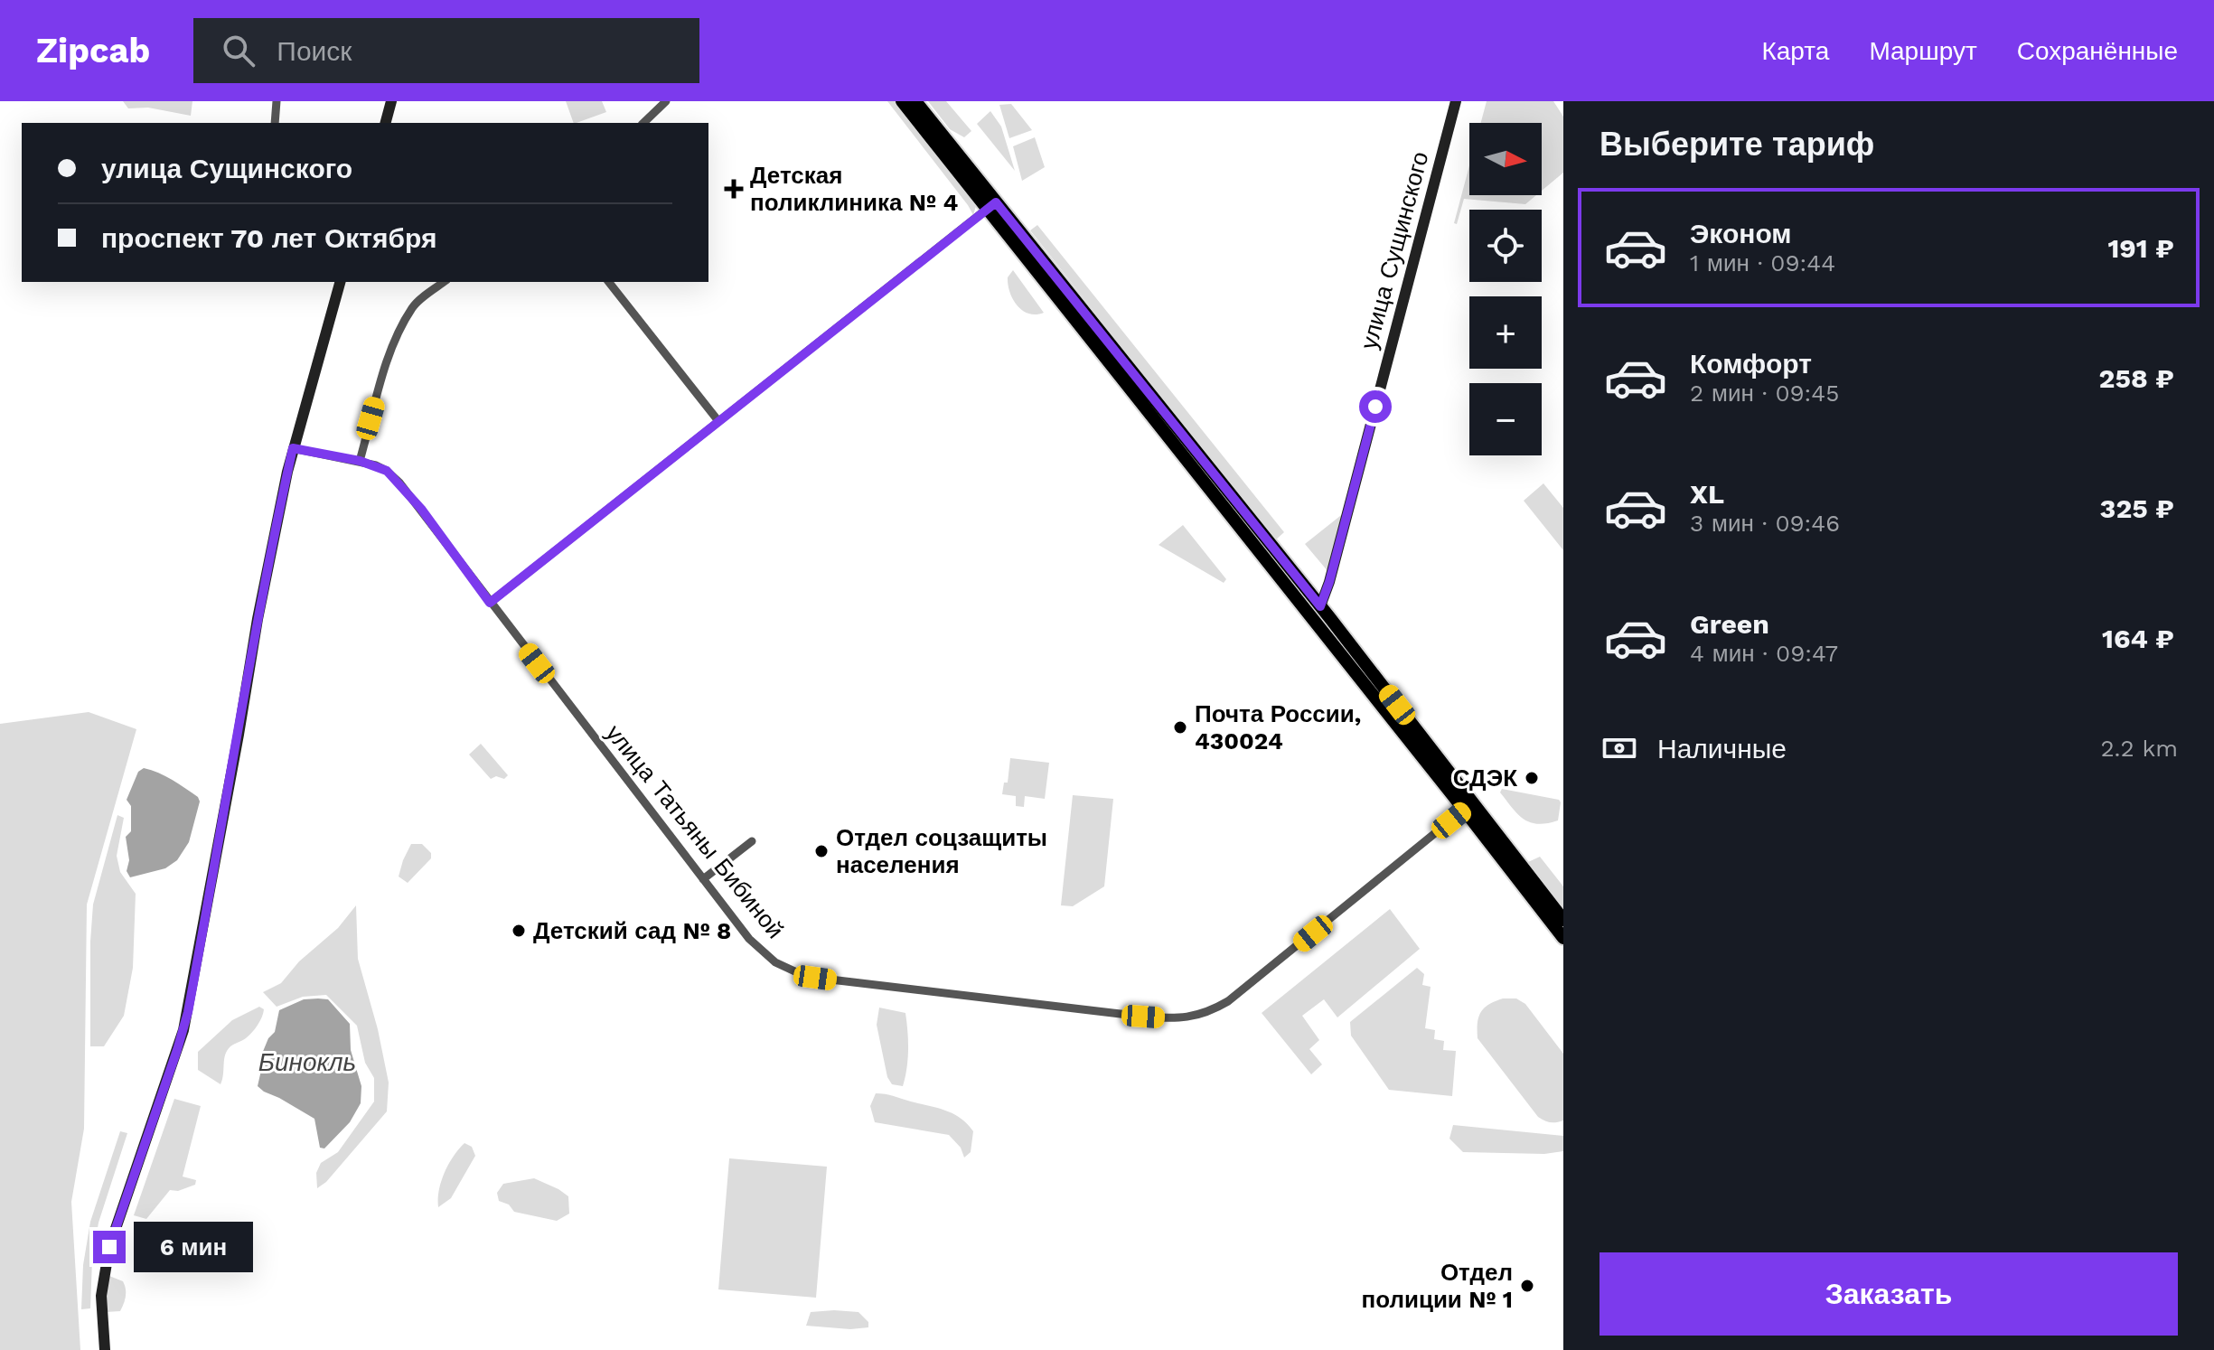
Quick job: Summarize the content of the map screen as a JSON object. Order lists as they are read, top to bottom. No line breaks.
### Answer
{"streets":{"main road":["улица Сущинского"],"street":["улица Татьяны Бибиной"]},"water":["Бинокль"],"places":{"health":["Детская поликлиника № 4"],"other":["Почта России, 430024","СДЭК","Отдел соцзащиты населения","Детский сад № 8","Отдел полиции № 1"]},"north":"right","page":{"header":"Zipcab","search":"Поиск","nav":["Карта","Маршрут","Сохранённые"],"heading":"Выберите тариф","map_buttons":["+","−"],"banner":["улица Сущинского","проспект 70 лет Октября"],"list":[{"name":"Эконом","note":"1 мин · 09:44","value":"191 ₽"},{"name":"Комфорт","note":"2 мин · 09:45","value":"258 ₽"},{"name":"XL","note":"3 мин · 09:46","value":"325 ₽"},{"name":"Green","note":"4 мин · 09:47","value":"164 ₽"}],"pay":["Наличные","2.2 km"],"bubble":"6 мин","buttons":"Заказать"}}
